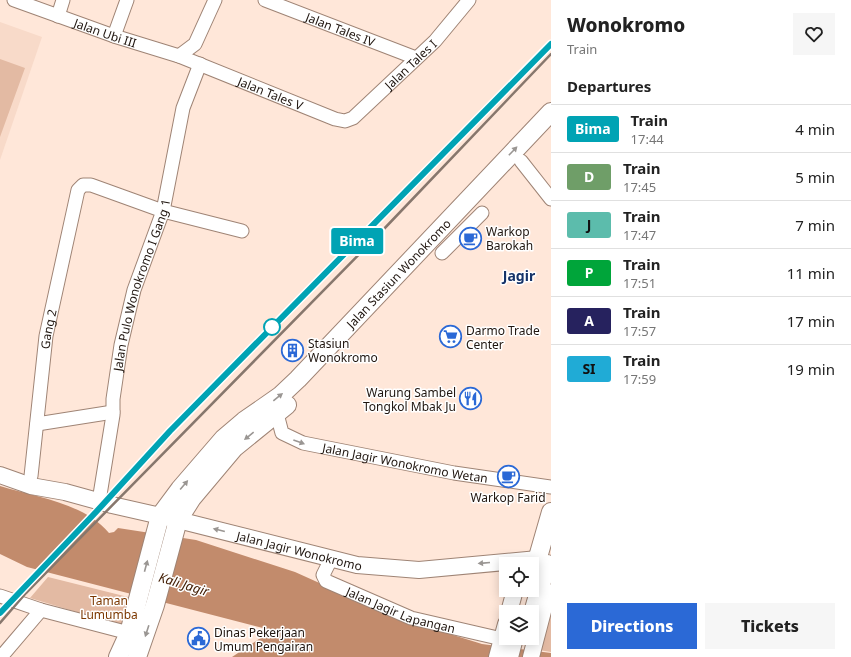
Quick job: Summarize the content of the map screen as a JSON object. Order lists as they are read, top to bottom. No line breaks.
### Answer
{"streets":{"highway":["Jalan Stasiun Wonokromo"],"main road":["Jalan Jagir Wonokromo"],"street":["Jalan Tales IV","Jalan Ubi III","Jalan Tales I","Jalan Tales V","Jalan Pulo Wonokromo I Gang 1","Gang 2","Jalan Jagir Wonokromo Wetan","Jalan Jagir Lapangan"]},"crossings":[["Jalan Tales IV","Jalan Tales I"],["Jalan Ubi III","Jalan Tales V"],["Jalan Ubi III","Jalan Pulo Wonokromo I Gang 1"],["Jalan Tales I","Jalan Tales V"],["Jalan Tales V","Jalan Pulo Wonokromo I Gang 1"],["Jalan Stasiun Wonokromo","Jalan Jagir Wonokromo Wetan"],["Jalan Stasiun Wonokromo","Jalan Jagir Wonokromo"],["Jalan Pulo Wonokromo I Gang 1","Gang 2"],["Jalan Pulo Wonokromo I Gang 1","Jalan Jagir Wonokromo"],["Gang 2","Jalan Jagir Wonokromo"],["Jalan Jagir Wonokromo","Jalan Jagir Lapangan"]],"one_way":["Jalan Jagir Wonokromo Wetan","Jalan Jagir Wonokromo"],"districts":["Jagir"],"water":["Kali Jagir"],"parks":["Taman Lumumba"],"places":{"cafe":["Warkop Barokah","Warkop Farid"],"supermarket":["Darmo Trade Center"],"building":["Stasiun Wonokromo"],"restaurant":["Warung Sambel Tongkol Mbak Ju"],"public building":["Dinas Pekerjaan Umum Pengairan"]},"page":{"on_map":"Bima","heading":[["Wonokromo","Train"],"Departures"],"list":[{"mark":"Bima","name":"Train","note":"17:44","value":"4 min"},{"mark":"D","name":"Train","note":"17:45","value":"5 min"},{"mark":"J","name":"Train","note":"17:47","value":"7 min"},{"mark":"P","name":"Train","note":"17:51","value":"11 min"},{"mark":"A","name":"Train","note":"17:57","value":"17 min"},{"mark":"SI","name":"Train","note":"17:59","value":"19 min"}],"buttons":["Directions","Tickets"]}}
